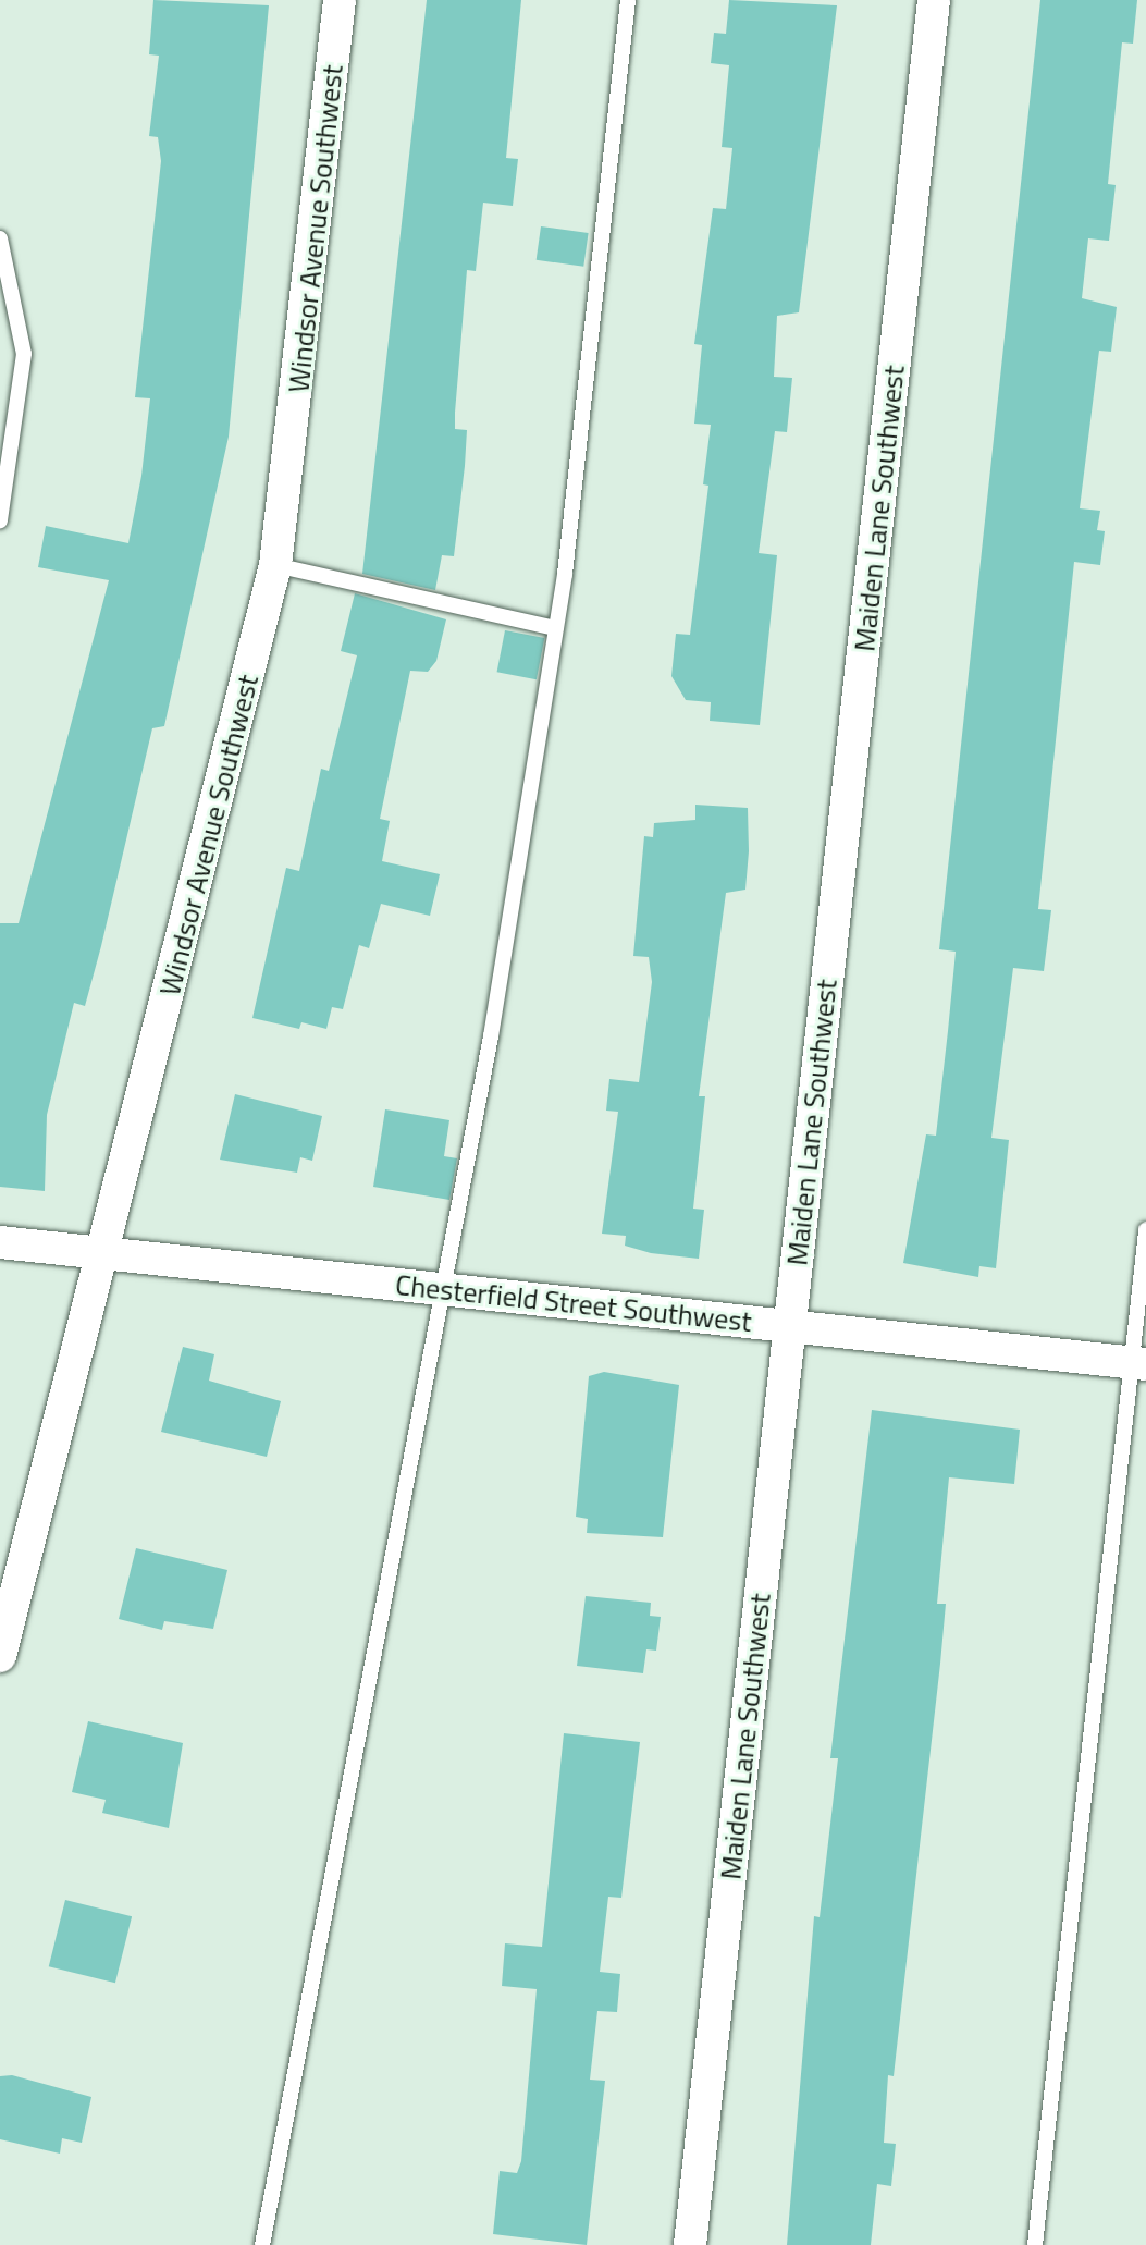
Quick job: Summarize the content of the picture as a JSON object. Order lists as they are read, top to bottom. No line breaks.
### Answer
{"streets":{"street":["Windsor Avenue Southwest","Maiden Lane Southwest","Chesterfield Street Southwest"]},"crossings":[["Windsor Avenue Southwest","Chesterfield Street Southwest"],["Maiden Lane Southwest","Chesterfield Street Southwest"]]}
